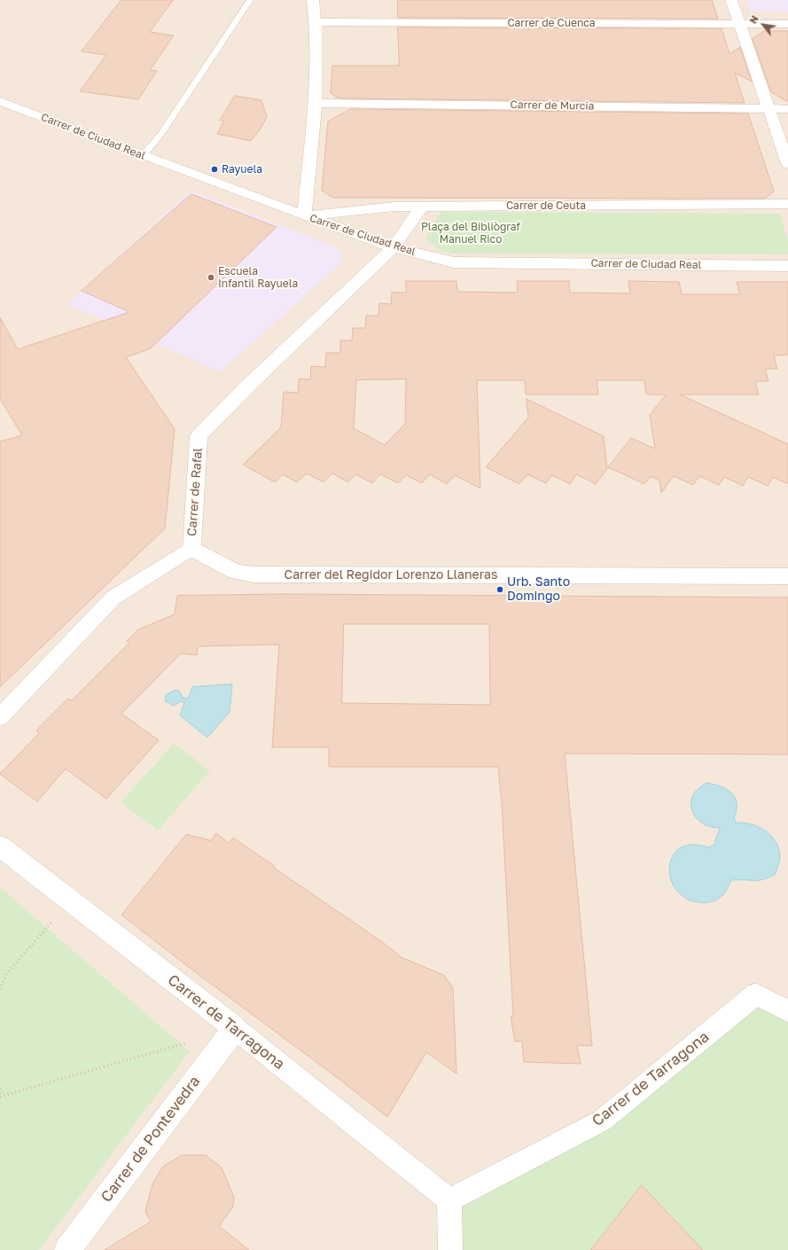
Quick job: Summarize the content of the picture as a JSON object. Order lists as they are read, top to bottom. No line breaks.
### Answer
{"streets":{"street":["Carrer de Cuenca","Carrer de Murcia","Carrer de Ciudad Real","Carrer de Ceuta","Carrer de Rafal","Carrer del Regidor Lorenzo Llaneras","Carrer de Tarragona","Carrer de Pontevedra"]},"crossings":[["Carrer de Ciudad Real","Carrer de Ceuta"],["Carrer de Ciudad Real","Carrer de Rafal"],["Carrer de Ceuta","Carrer de Rafal"],["Carrer de Rafal","Carrer del Regidor Lorenzo Llaneras"],["Carrer de Tarragona","Carrer de Pontevedra"]],"parks":["Plaça del Bibliògraf Manuel Rico"],"places":["Rayuela","Escuela Infantil Rayuela","Urb. Santo Domingo"],"north":"top left"}
